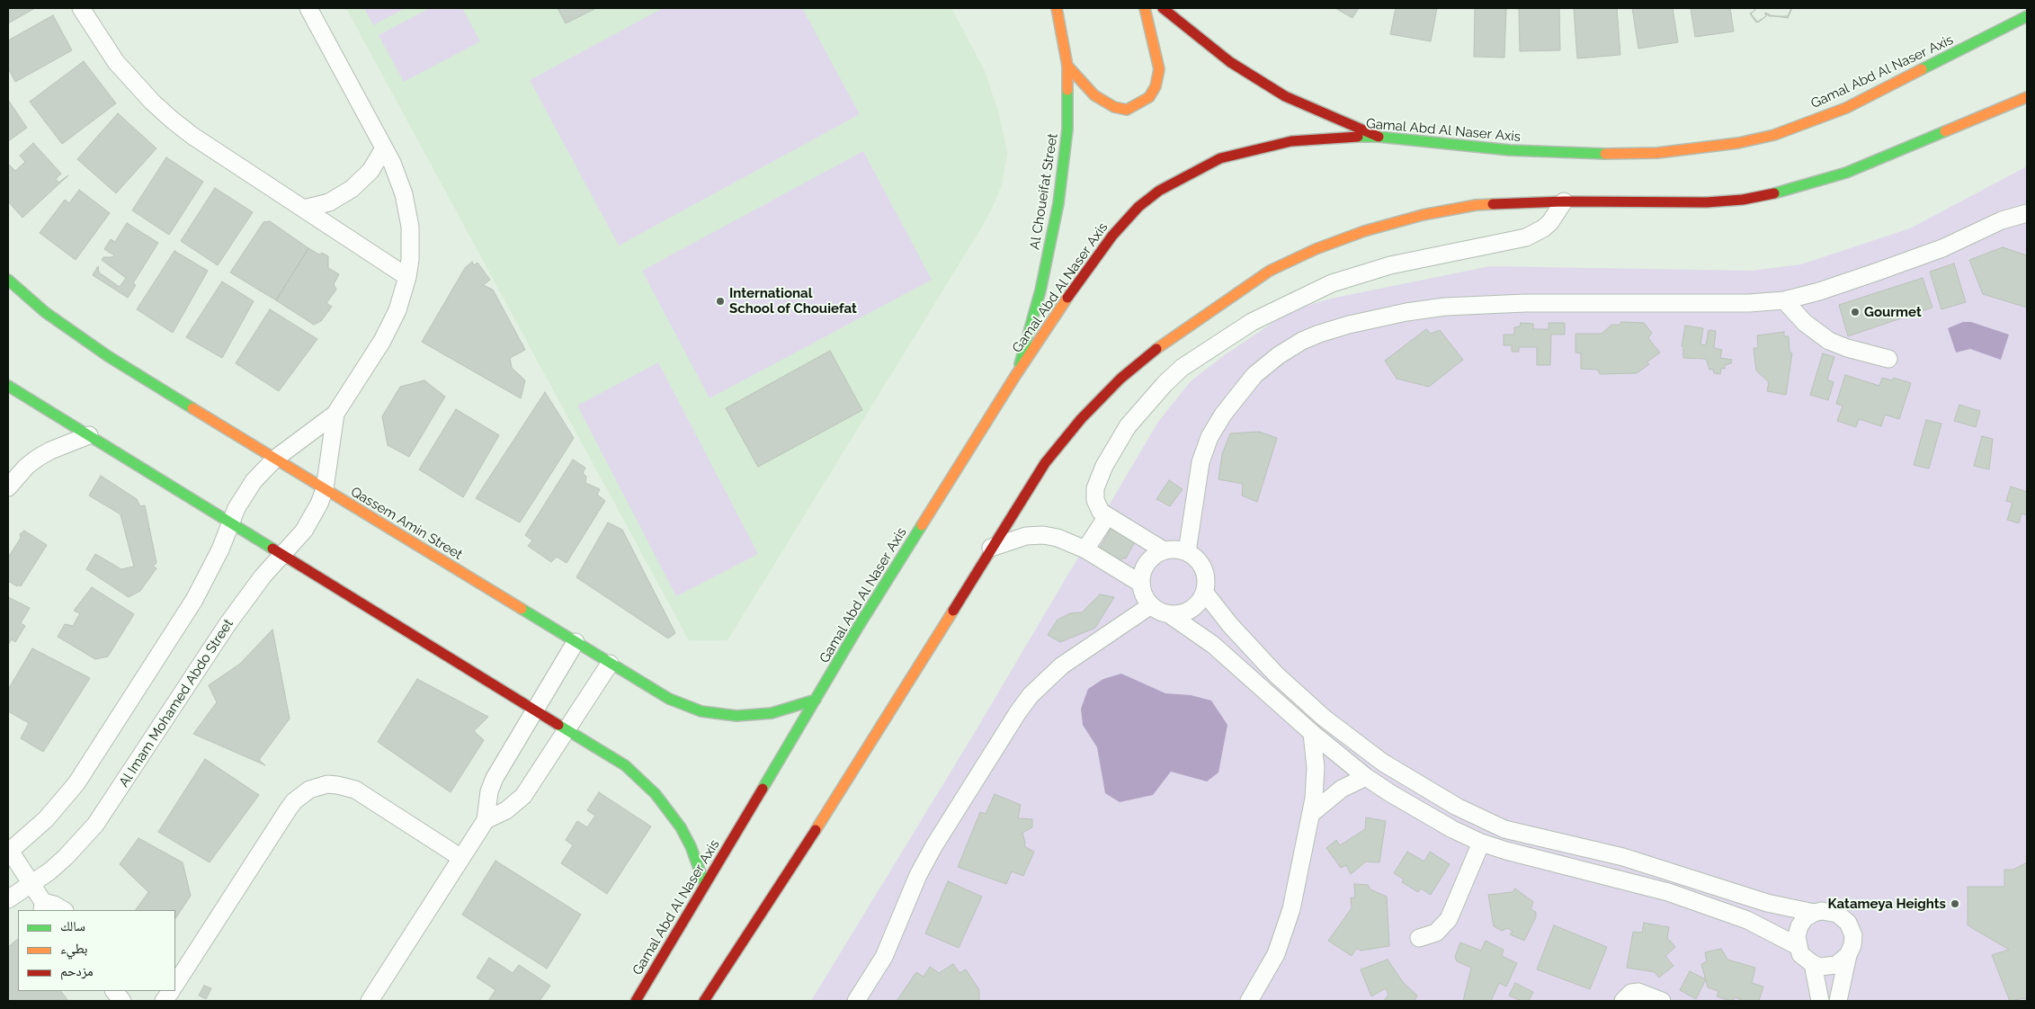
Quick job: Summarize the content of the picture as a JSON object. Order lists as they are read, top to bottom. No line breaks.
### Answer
{"streets":{"main road":["Gamal Abd Al Naser Axis","Al Choueifat Street","Qassem Amin Street"],"street":["Al Imam Mohamed Abdo Street"]},"crossings":[["Gamal Abd Al Naser Axis","Al Choueifat Street"],["Gamal Abd Al Naser Axis","Qassem Amin Street"],["Qassem Amin Street","Al Imam Mohamed Abdo Street"]],"places":["International School of Chouiefat","Gourmet","Katameya Heights"],"legend":["سالك","بطيء","مزدحم"]}
